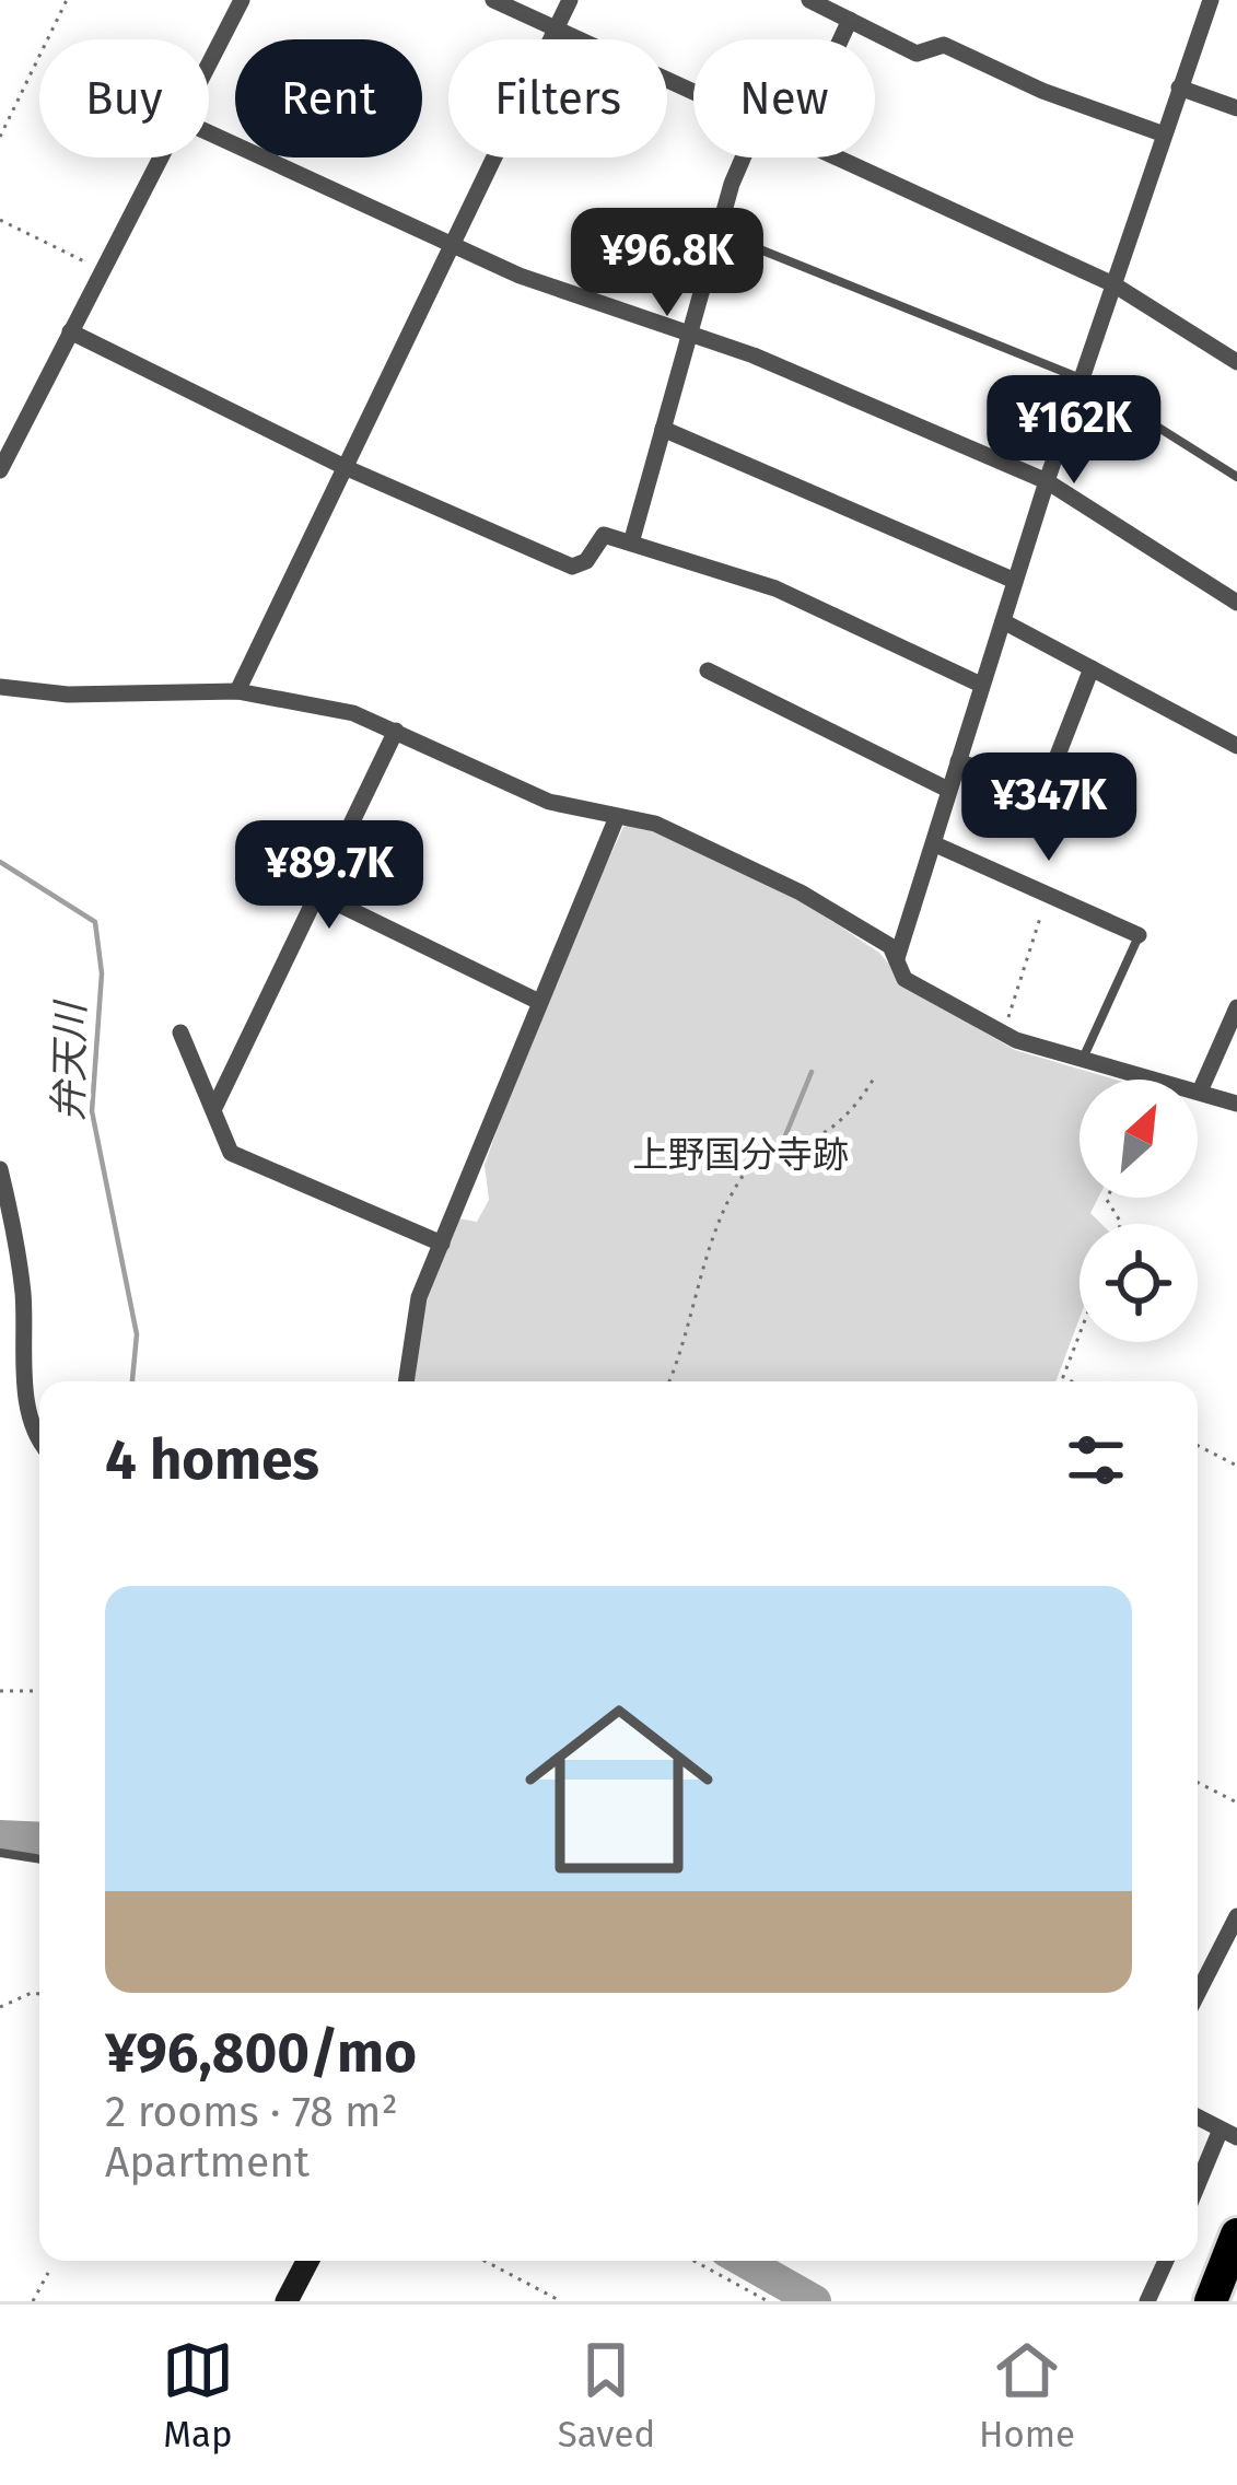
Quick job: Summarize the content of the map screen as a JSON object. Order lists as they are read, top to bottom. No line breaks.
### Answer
{"water":["弁天川"],"parks":["上野国分寺跡"],"north":"top right","page":{"chip":["Buy","Rent","Filters","New"],"price":["¥96.8K","¥162K","¥347K","¥89.7K"],"heading":"4 homes","list":[{"name":"¥96,800/mo","note":"2 rooms · 78 m² · Apartment"}],"tabs":["Map","Saved","Home"]}}
